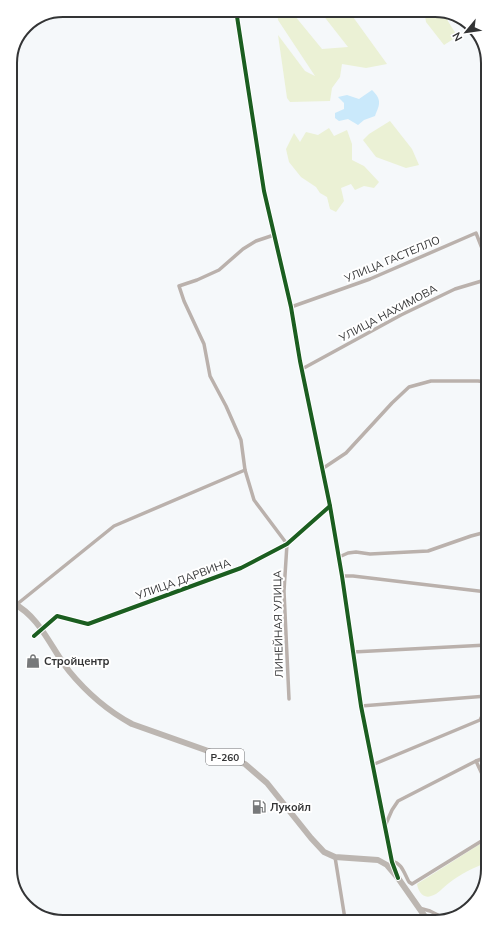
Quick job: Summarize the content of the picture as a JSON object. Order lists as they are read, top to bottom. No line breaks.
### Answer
{"streets":{"highway":["Р-260"],"street":["УЛИЦА ГАСТЕЛЛО","УЛИЦА НАХИМОВА","УЛИЦА ДАРВИНА","ЛИНЕЙНАЯ УЛИЦА"]},"crossings":[["УЛИЦА ДАРВИНА","ЛИНЕЙНАЯ УЛИЦА"],["УЛИЦА ДАРВИНА","Р-260"]],"places":{"shop":["Стройцентр"],"fuel station":["Лукойл"]},"north":"bottom left"}
